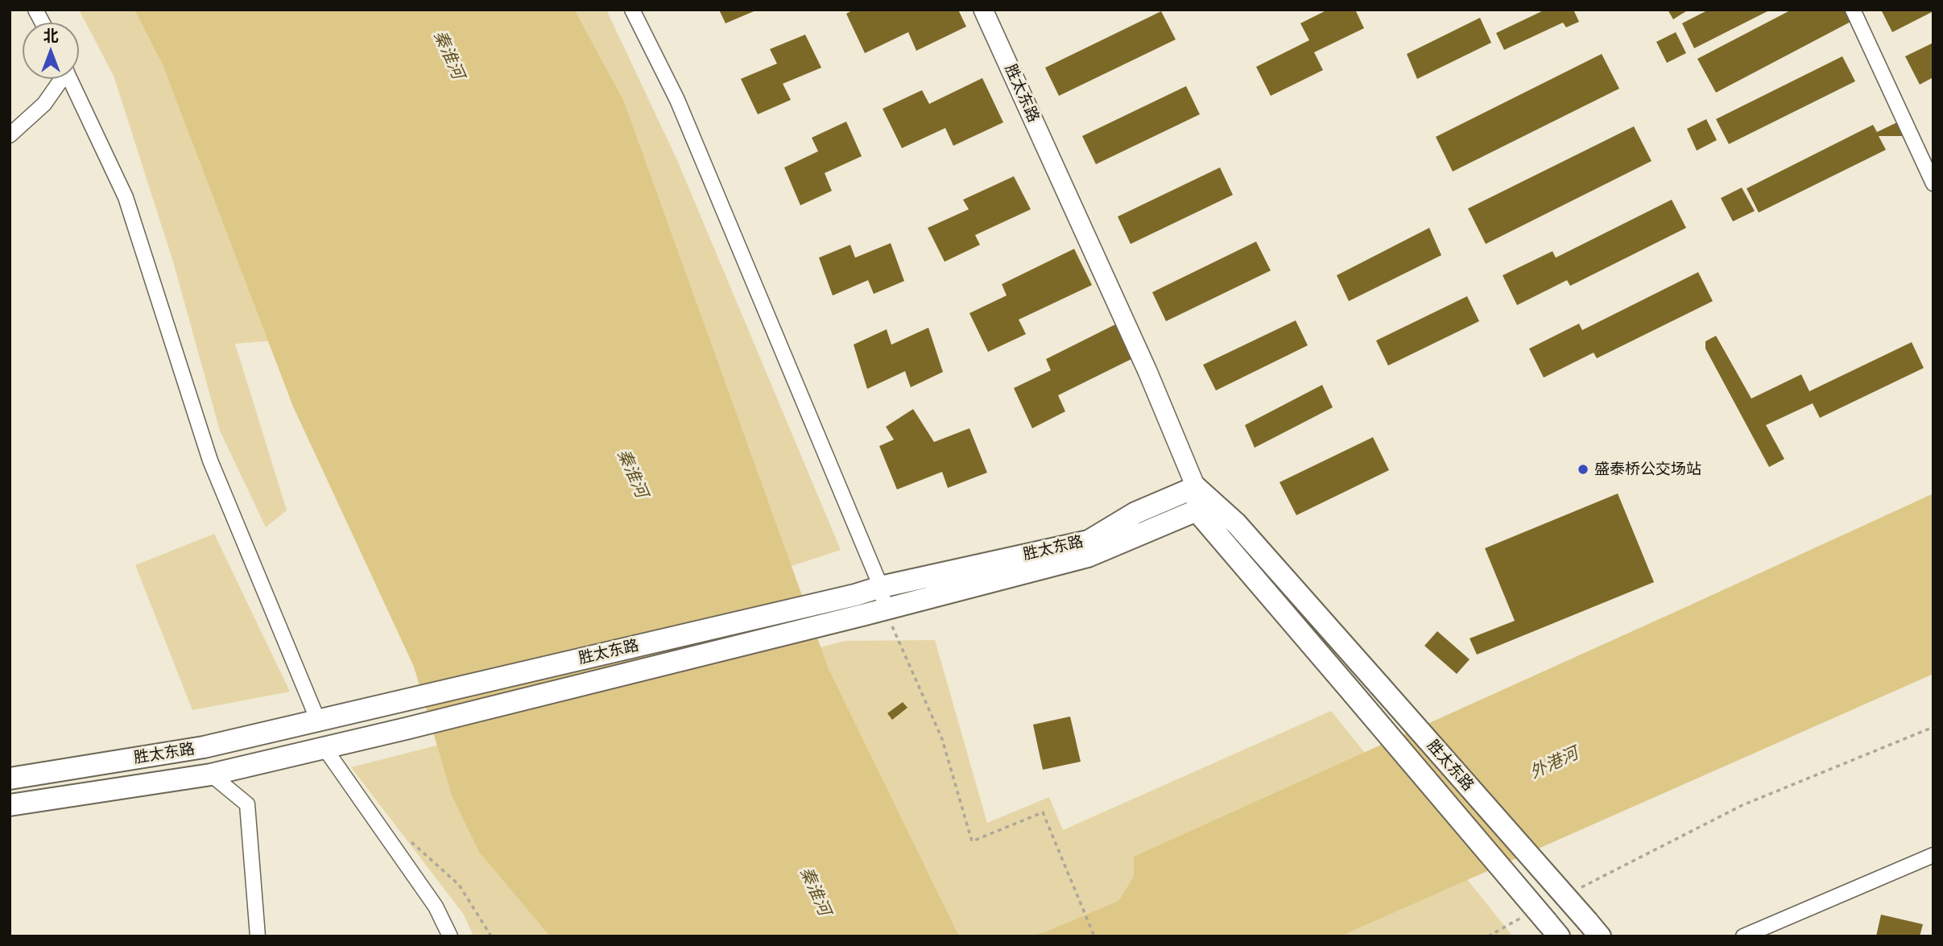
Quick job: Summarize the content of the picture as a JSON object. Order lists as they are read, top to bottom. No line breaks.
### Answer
{"streets":{"main road":["胜太东路"]},"water":["秦淮河","外港河"],"places":["盛泰桥公交场站"],"north":"top"}
